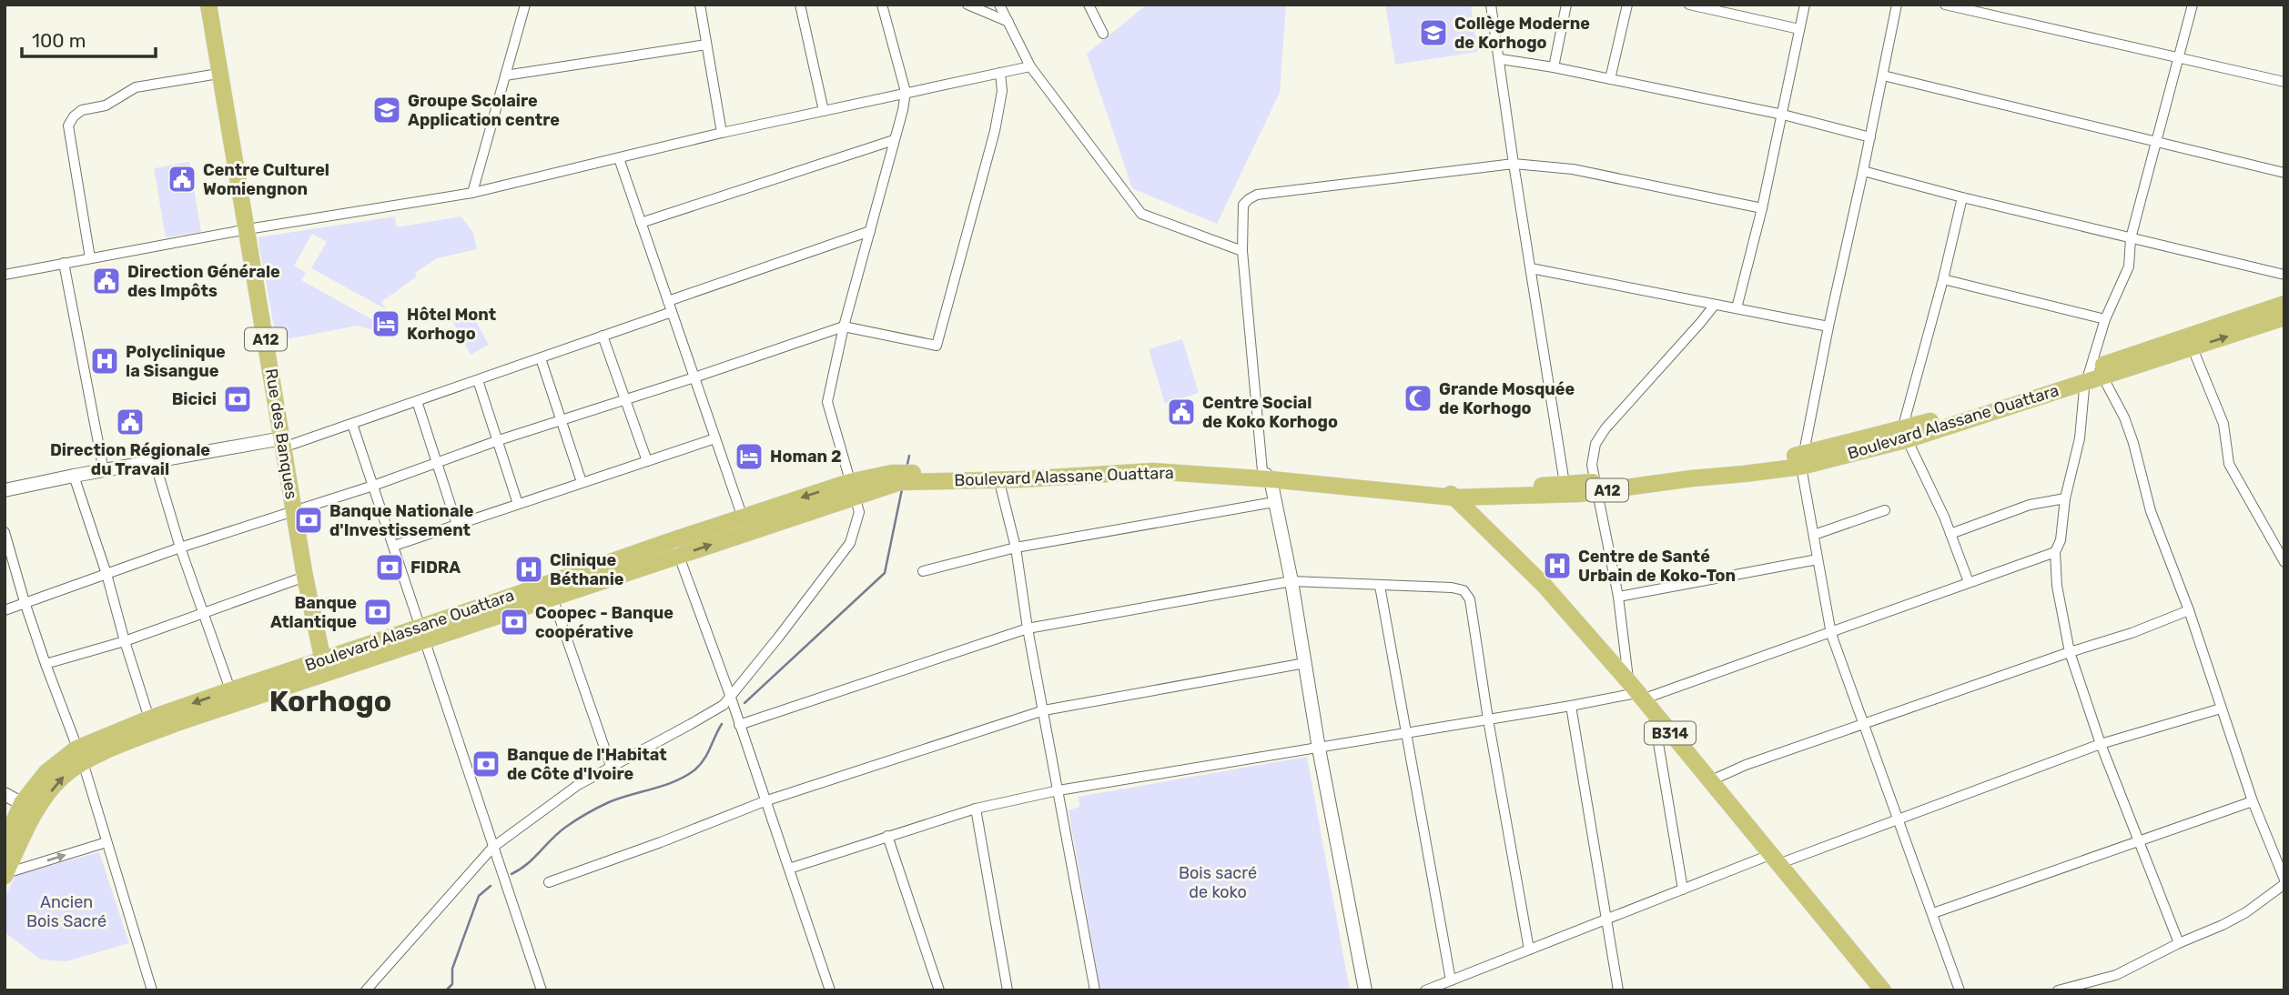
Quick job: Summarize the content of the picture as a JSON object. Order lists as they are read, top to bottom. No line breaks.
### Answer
{"streets":{"main road":["A12","Boulevard Alassane Ouattara","Rue des Banques","B314"]},"crossings":[["Boulevard Alassane Ouattara","Rue des Banques"],["Boulevard Alassane Ouattara","B314"]],"districts":["Korhogo"],"parks":["Bois sacré de koko","Ancien Bois Sacré"],"places":{"school or university":["Collège Moderne de Korhogo","Groupe Scolaire Application centre"],"public building":["Centre Culturel Womiengnon","Direction Générale des Impôts","Centre Social de Koko Korhogo","Direction Régionale du Travail"],"hotel":["Hôtel Mont Korhogo","Homan 2"],"hospital":["Polyclinique la Sisangue","Centre de Santé Urbain de Koko-Ton","Clinique Béthanie"],"mosque":["Grande Mosquée de Korhogo"],"bank":["Bicici","Banque Nationale d'Investissement","FIDRA","Banque Atlantique","Coopec - Banque coopérative","Banque de l'Habitat de Côte d'Ivoire"]},"scale_bar":"100 m"}
